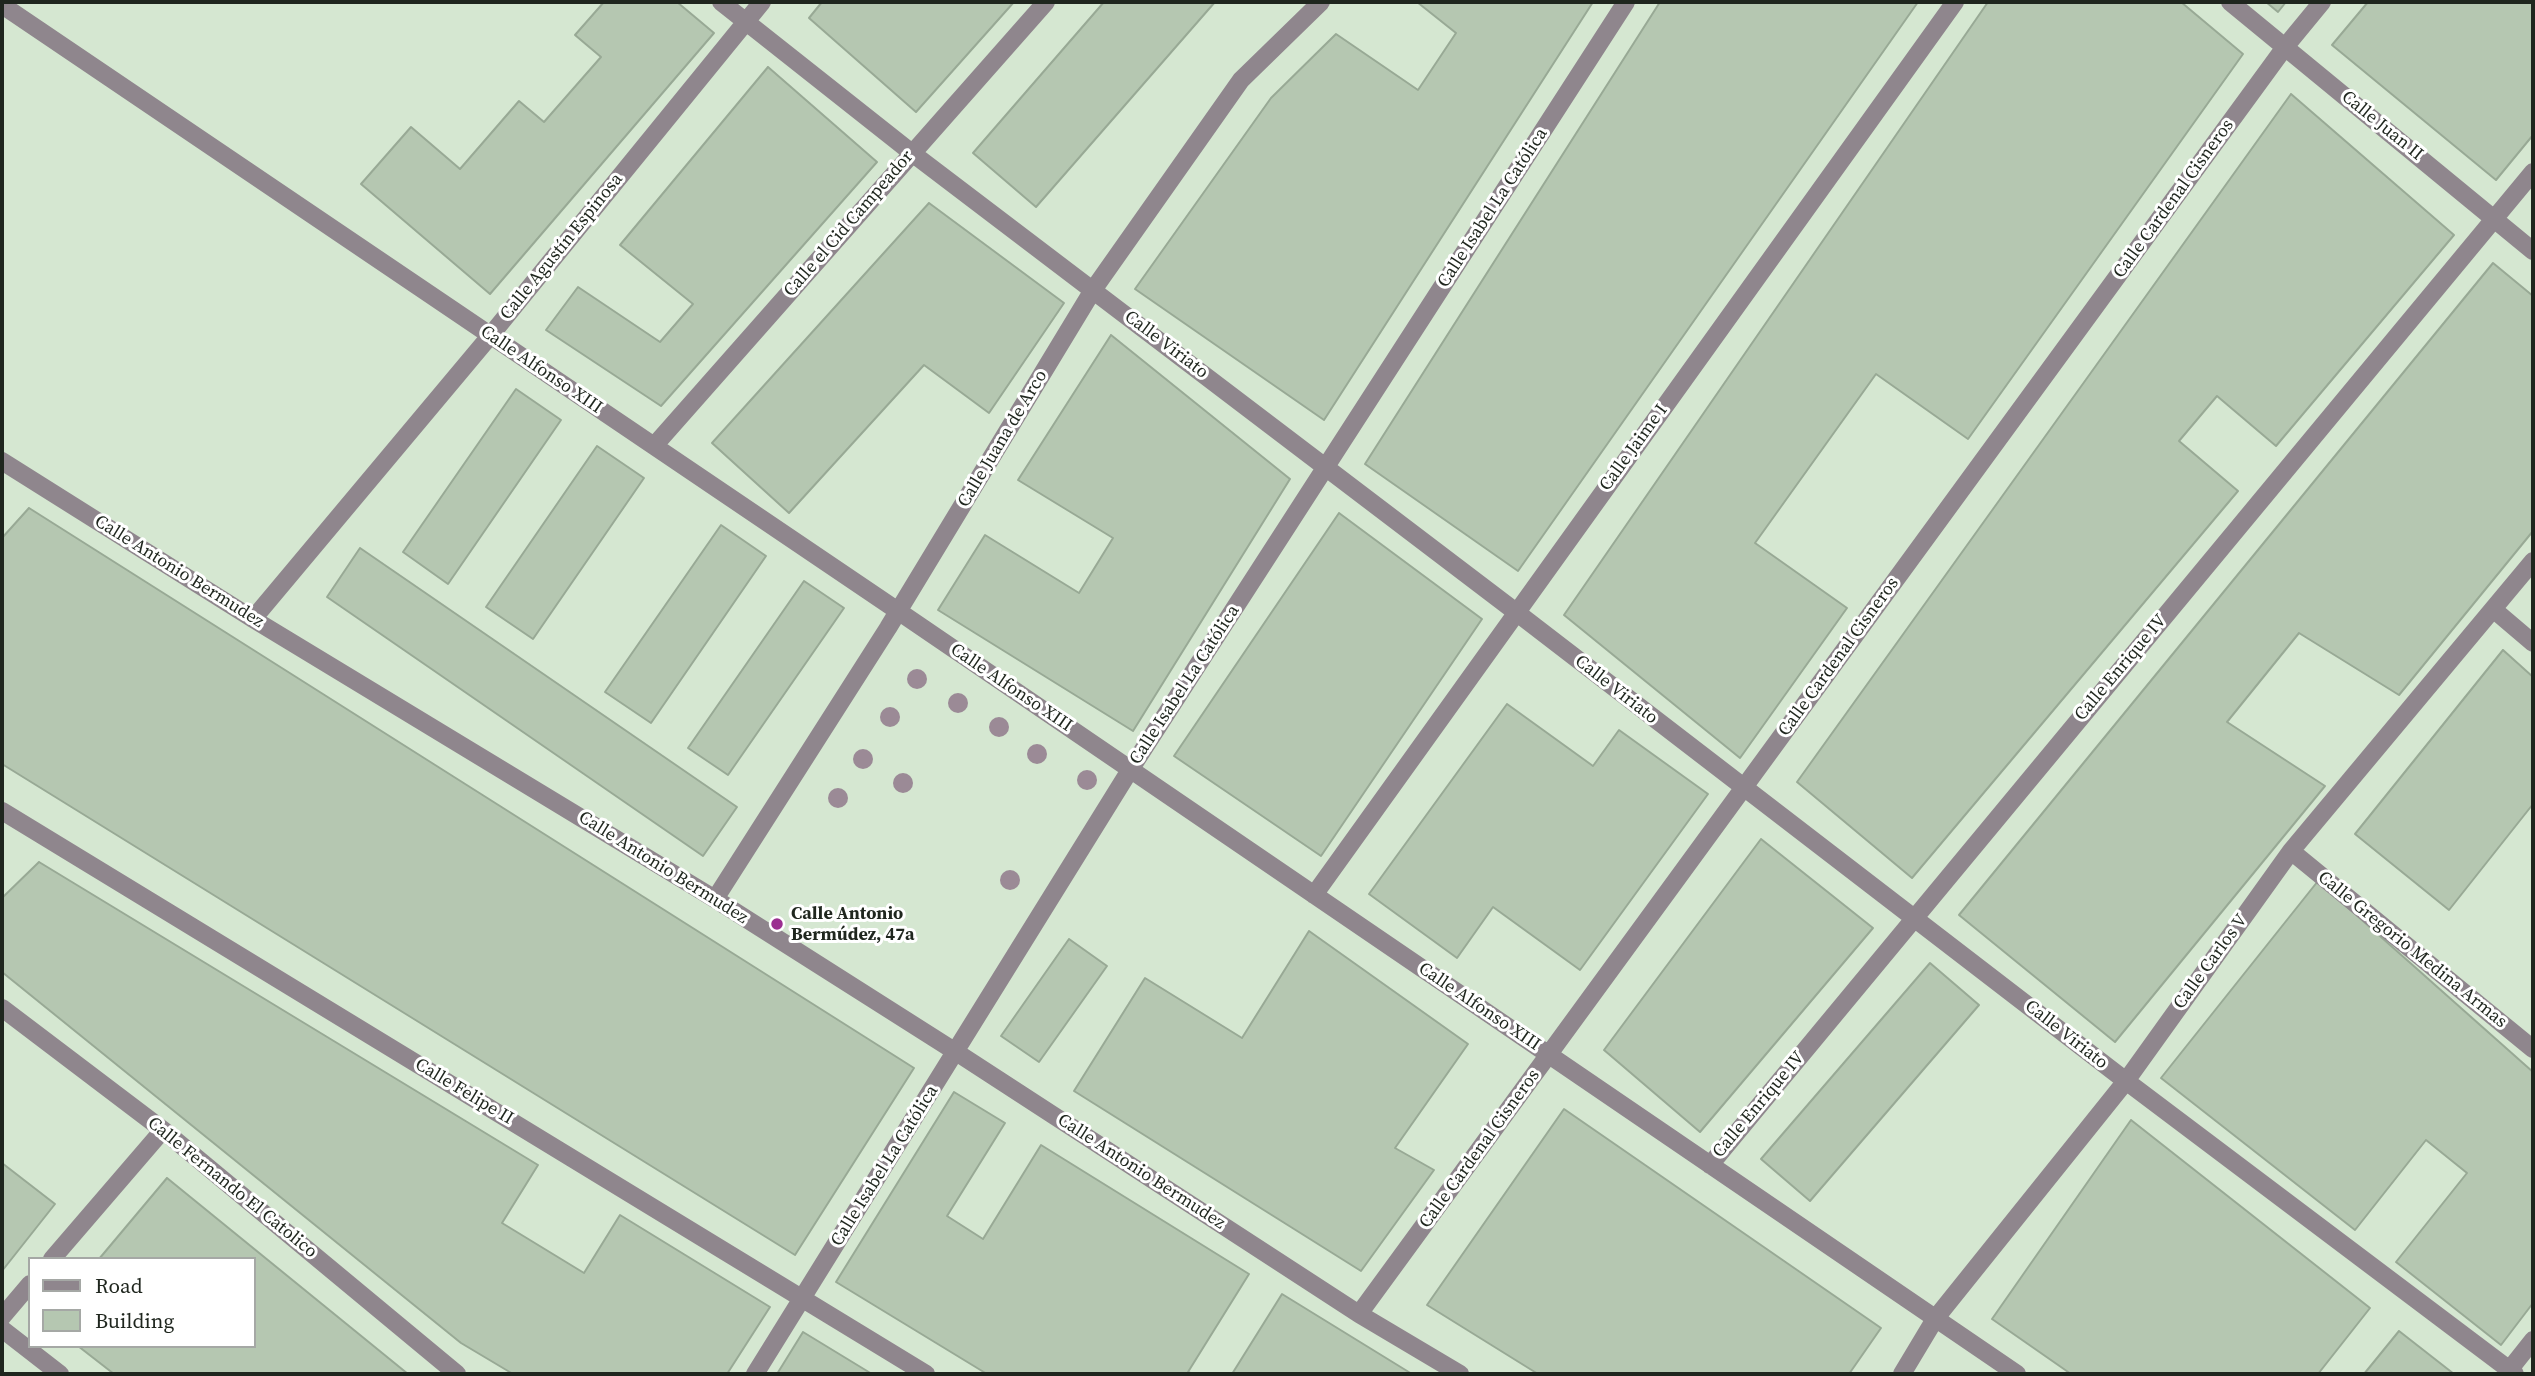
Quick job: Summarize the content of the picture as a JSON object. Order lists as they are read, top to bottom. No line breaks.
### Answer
{"streets":{"street":["Calle Juan II","Calle Cardenal Cisneros","Calle Isabel La Católica","Calle el Cid Campeador","Calle Agustín Espinosa","Calle Viriato","Calle Alfonso XIII","Calle Juana de Arco","Calle Jaime I","Calle Antonio Bermudez","Calle Enrique IV","Calle Gregorio Medina Armas","Calle Carlos V","Calle Felipe II","Calle Fernando El Catolico"]},"crossings":[["Calle Juan II","Calle Cardenal Cisneros"],["Calle Juan II","Calle Enrique IV"],["Calle Cardenal Cisneros","Calle Viriato"],["Calle Cardenal Cisneros","Calle Alfonso XIII"],["Calle Cardenal Cisneros","Calle Antonio Bermudez"],["Calle Isabel La Católica","Calle Viriato"],["Calle Isabel La Católica","Calle Alfonso XIII"],["Calle Isabel La Católica","Calle Antonio Bermudez"],["Calle Isabel La Católica","Calle Felipe II"],["Calle el Cid Campeador","Calle Viriato"],["Calle el Cid Campeador","Calle Alfonso XIII"],["Calle Agustín Espinosa","Calle Viriato"],["Calle Agustín Espinosa","Calle Alfonso XIII"],["Calle Agustín Espinosa","Calle Antonio Bermudez"],["Calle Viriato","Calle Juana de Arco"],["Calle Viriato","Calle Jaime I"],["Calle Viriato","Calle Enrique IV"],["Calle Viriato","Calle Carlos V"],["Calle Alfonso XIII","Calle Juana de Arco"],["Calle Alfonso XIII","Calle Jaime I"],["Calle Alfonso XIII","Calle Enrique IV"],["Calle Alfonso XIII","Calle Carlos V"],["Calle Juana de Arco","Calle Antonio Bermudez"],["Calle Gregorio Medina Armas","Calle Carlos V"]],"places":["Calle Antonio Bermúdez, 47a"],"legend":["Road","Building"]}
